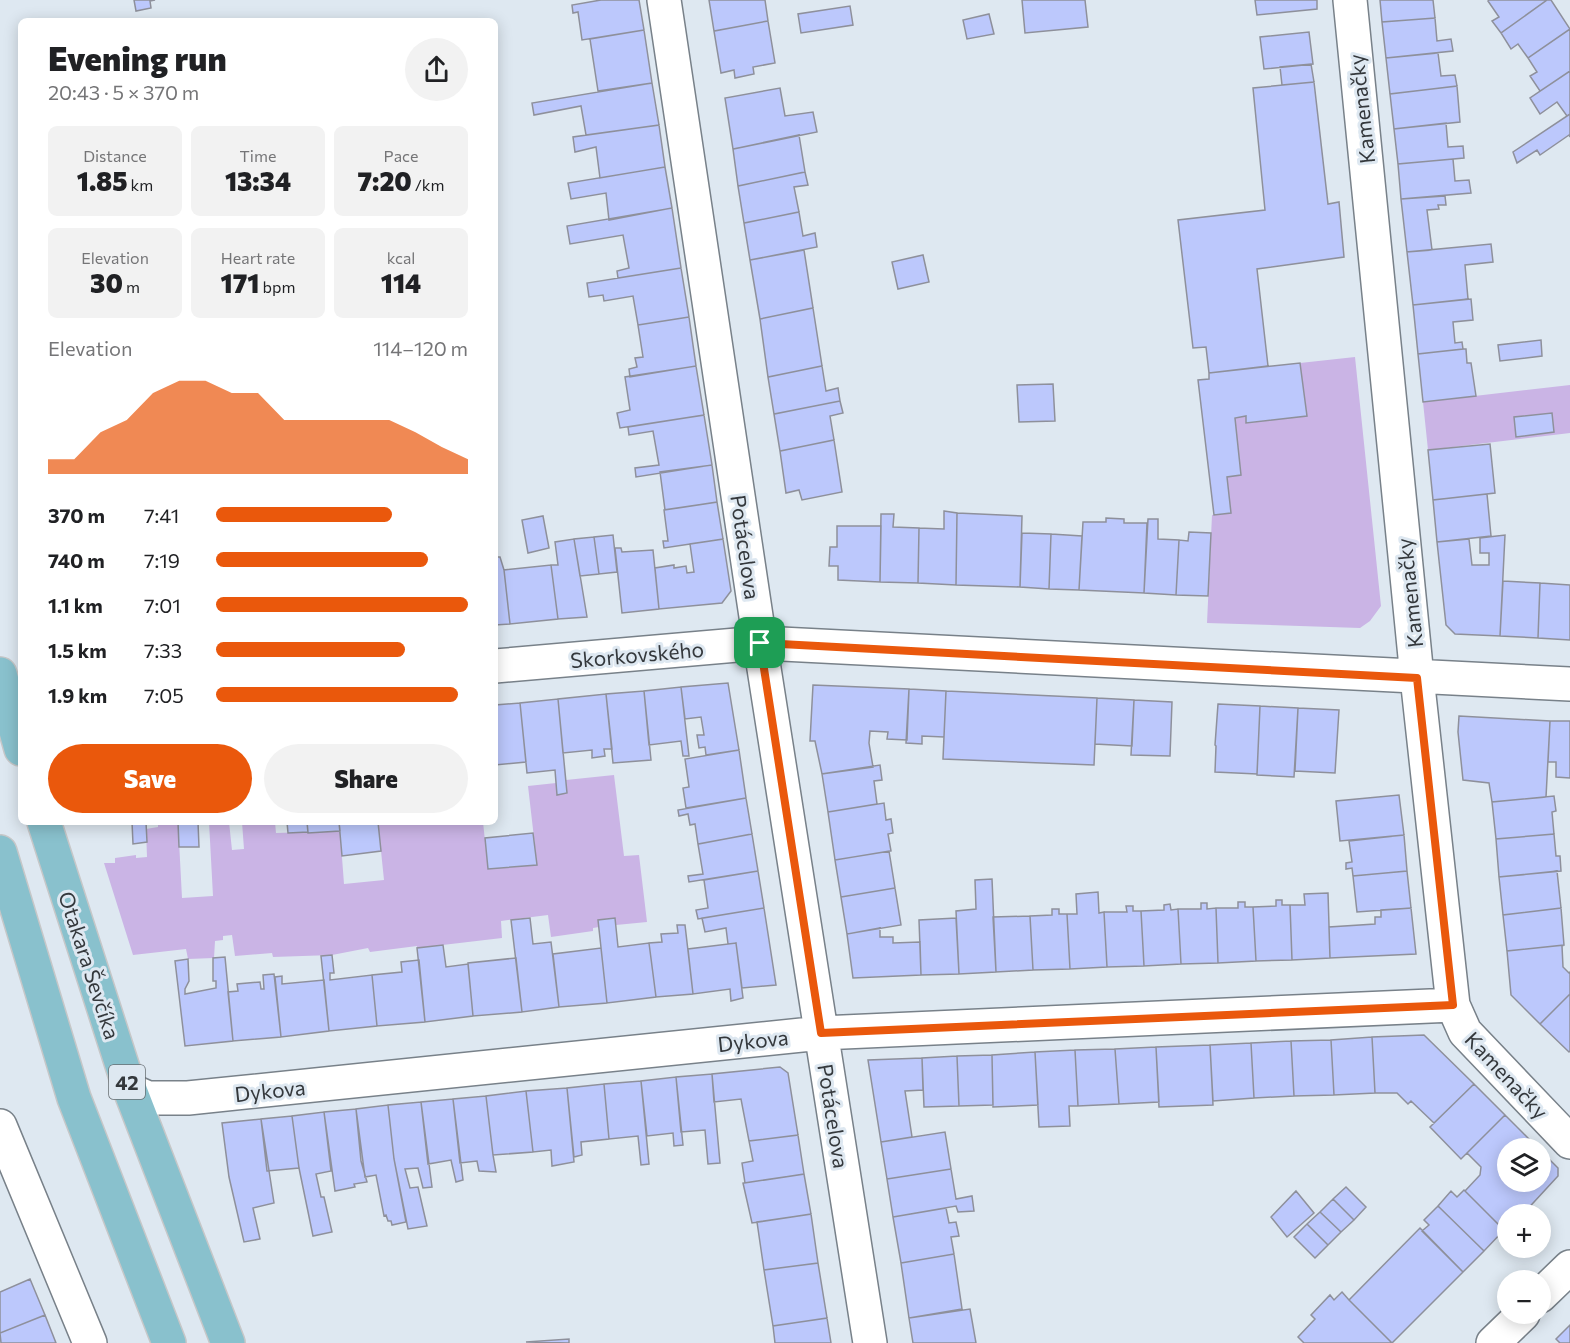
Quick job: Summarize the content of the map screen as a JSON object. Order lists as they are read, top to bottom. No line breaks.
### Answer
{"streets":{"main road":["Otakara Ševčíka","42"],"street":["Kamenačky","Potácelova","Skorkovského","Dykova"]},"crossings":[["Kamenačky","Skorkovského"],["Kamenačky","Dykova"],["Potácelova","Skorkovského"],["Potácelova","Dykova"],["Otakara Ševčíka","Dykova"]],"page":{"heading":["Evening run","20:43 · 5 × 370 m"],"stats":[["Distance","1.85 km"],["Time","13:34"],["Pace","7:20 /km"],["Elevation","30 m"],["Heart rate","171 bpm"],["kcal","114"]],"chart":["Elevation","114–120 m"],"list":[{"name":"370 m","note":"7:41"},{"name":"740 m","note":"7:19"},{"name":"1.1 km","note":"7:01"},{"name":"1.5 km","note":"7:33"},{"name":"1.9 km","note":"7:05"}],"buttons":["Save","Share"],"map_buttons":["+","−"]}}
